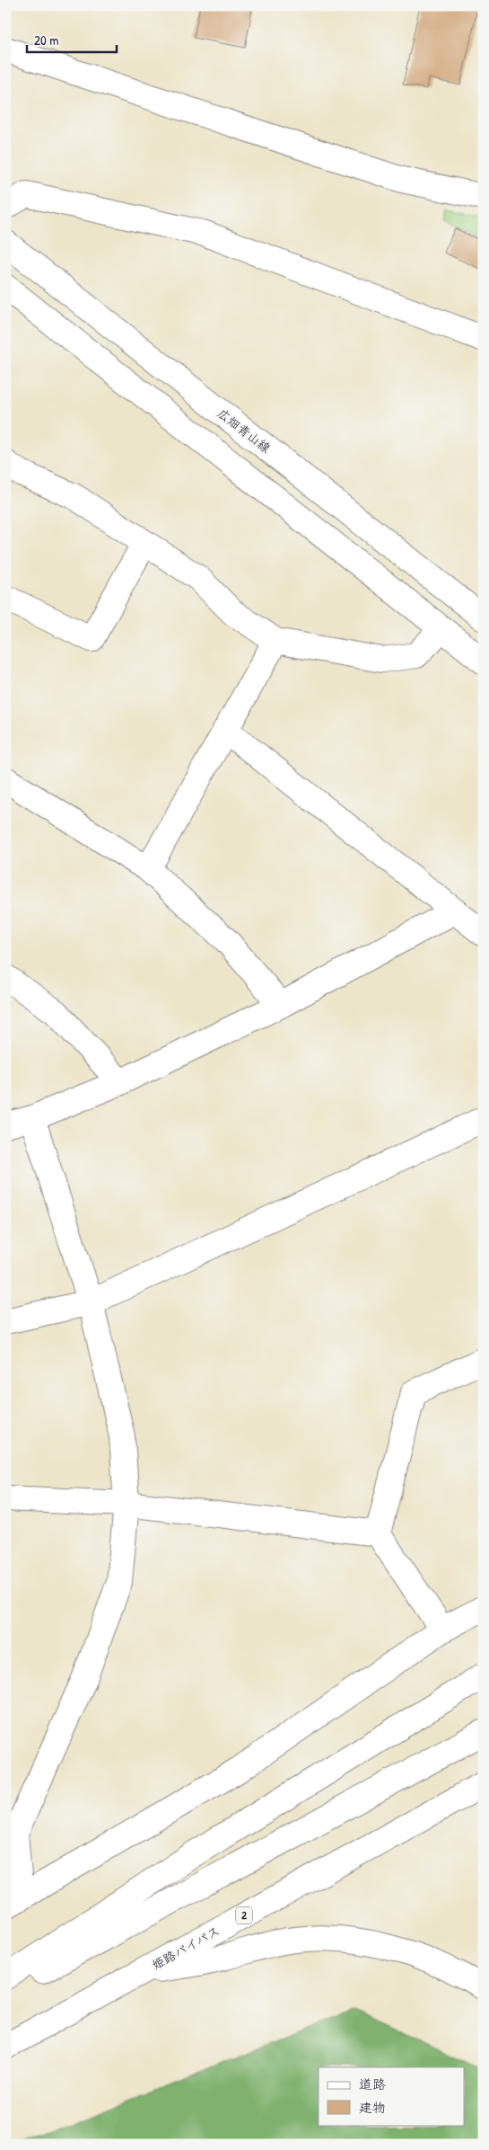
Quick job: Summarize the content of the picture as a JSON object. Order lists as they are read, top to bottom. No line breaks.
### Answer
{"streets":{"main road":["広畑青山線","2","姫路バイパス"]},"legend":["道路","建物"],"scale_bar":"20 m"}
